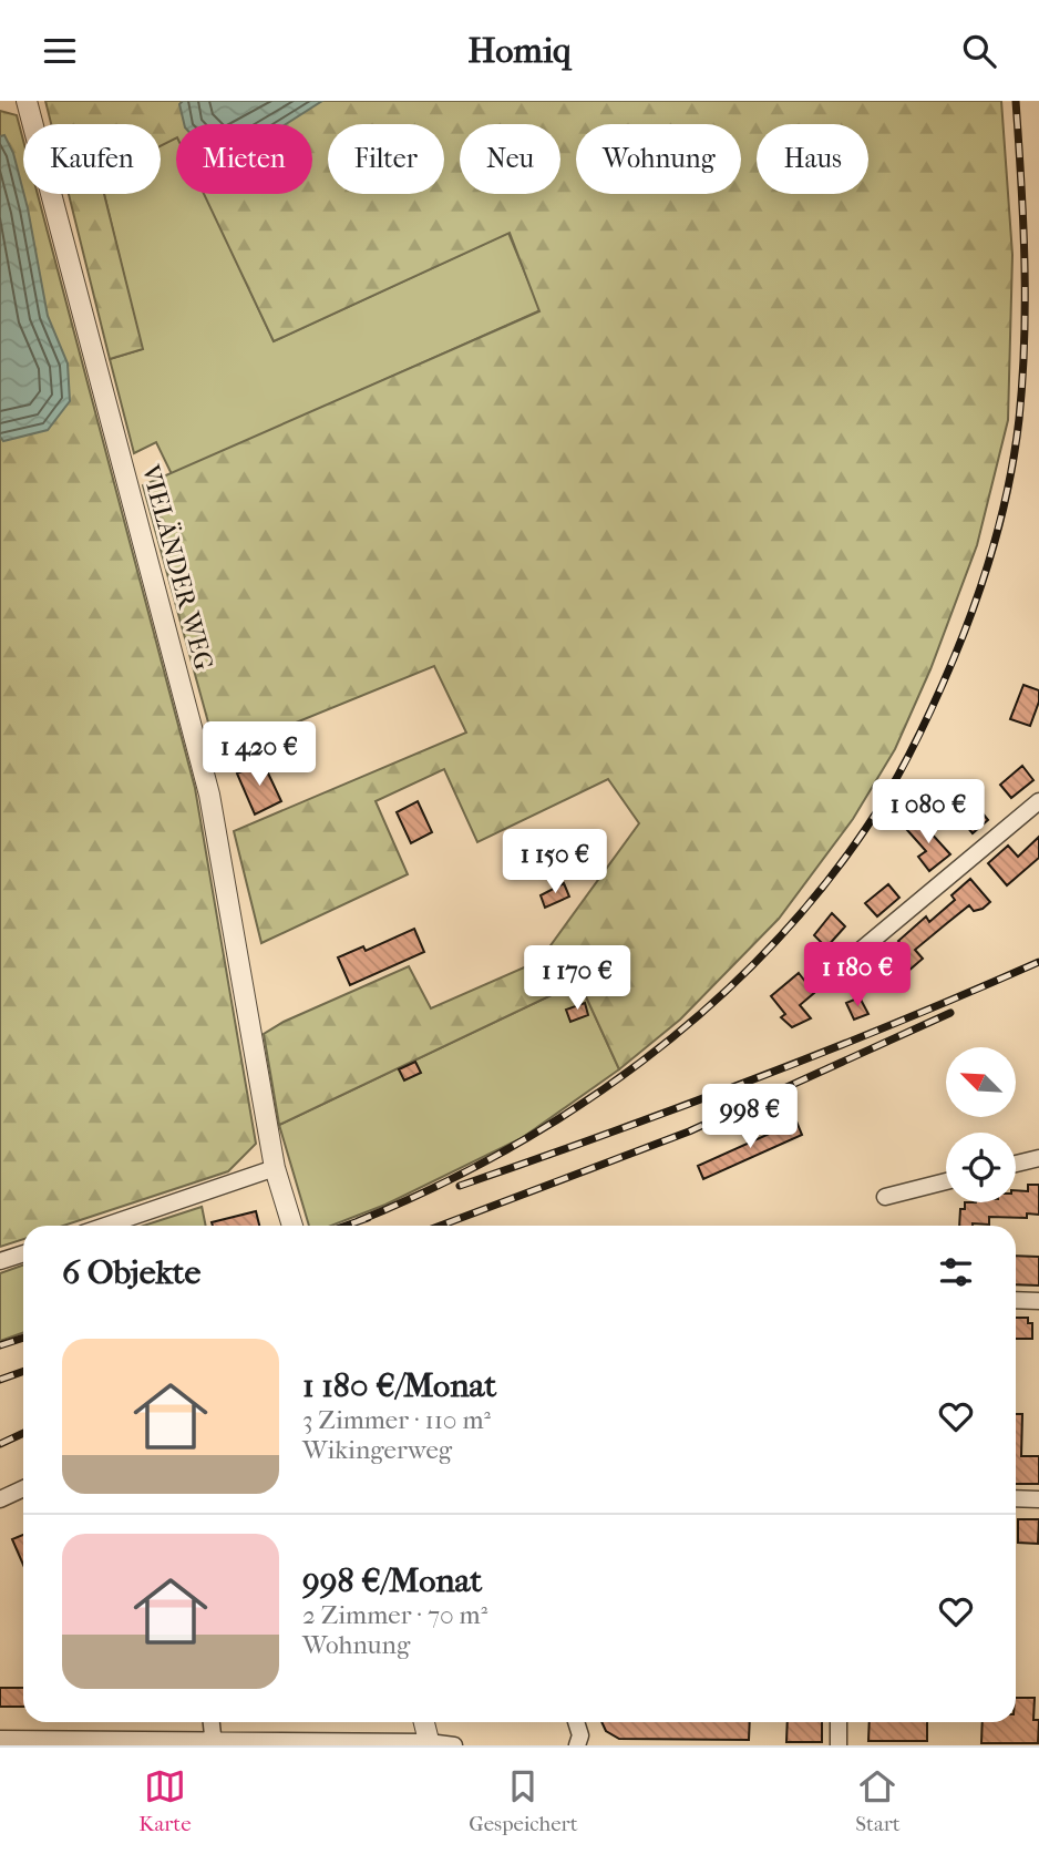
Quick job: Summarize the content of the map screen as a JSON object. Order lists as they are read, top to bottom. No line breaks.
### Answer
{"streets":{"street":["VIELÄNDER WEG"]},"north":"top left","page":{"header":"Homiq","chip":["Kaufen","Mieten","Filter","Neu","Wohnung","Haus"],"price":["1 420 €","1 080 €","1 150 €","1 180 €","1 170 €","998 €"],"heading":"6 Objekte","list":[{"name":"1 180 €/Monat","note":"3 Zimmer · 110 m² · Wikingerweg"},{"name":"998 €/Monat","note":"2 Zimmer · 70 m² · Wohnung"}],"tabs":["Karte","Gespeichert","Start"]}}
